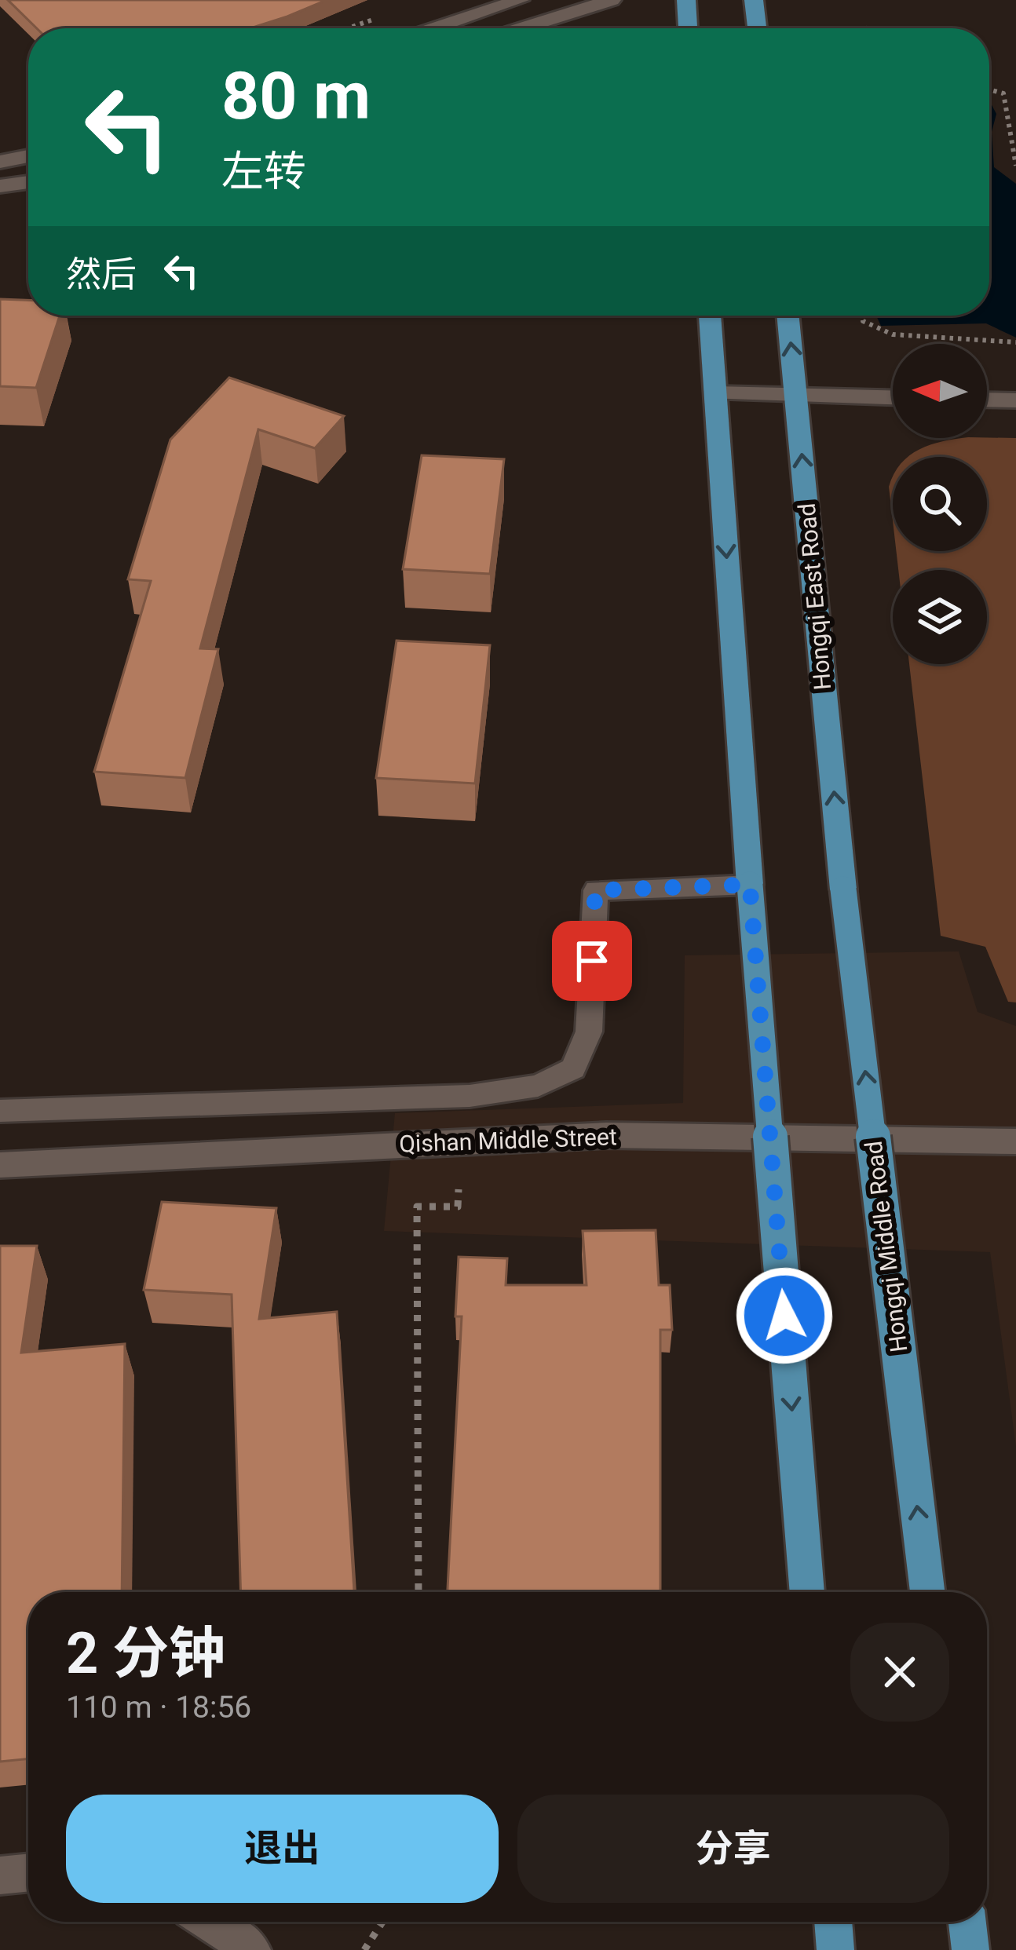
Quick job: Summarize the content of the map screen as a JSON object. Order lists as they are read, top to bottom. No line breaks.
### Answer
{"streets":{"main road":["Hongqi East Road","Hongqi Middle Road"],"street":["Qishan Middle Street"]},"crossings":[["Hongqi East Road","Hongqi Middle Road"]],"north":"left","page":{"turn":["80 m","左转"],"then":"然后","heading":["2 分钟","110 m · 18:56"],"buttons":["退出","分享"]}}
